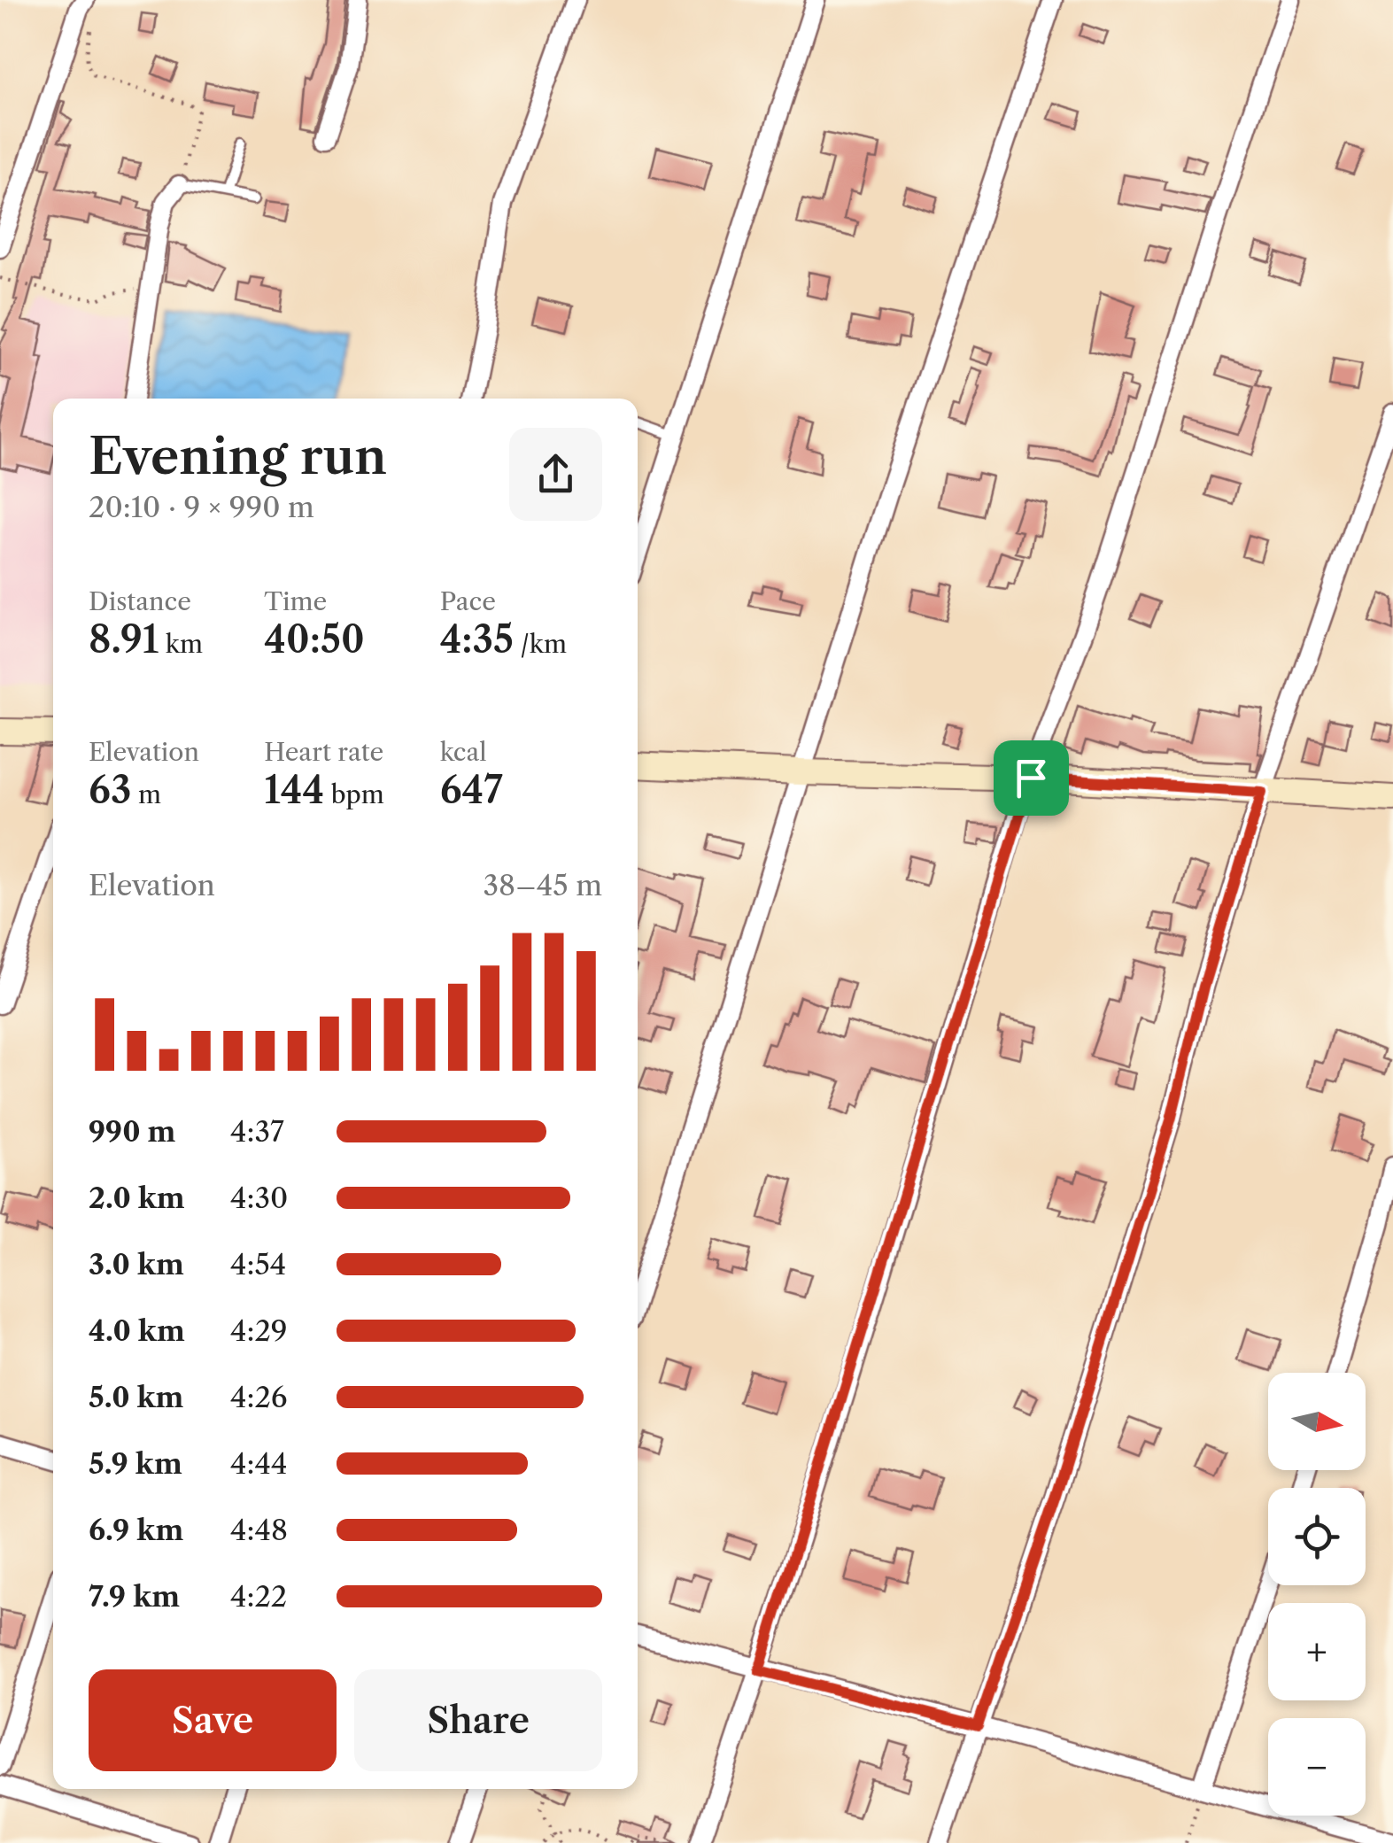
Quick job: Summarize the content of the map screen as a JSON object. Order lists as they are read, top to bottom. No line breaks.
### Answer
{"north":"right","page":{"heading":["Evening run","20:10 · 9 × 990 m"],"stats":[["Distance","8.91 km"],["Time","40:50"],["Pace","4:35 /km"],["Elevation","63 m"],["Heart rate","144 bpm"],["kcal","647"]],"chart":["Elevation","38–45 m"],"list":[{"name":"990 m","note":"4:37"},{"name":"2.0 km","note":"4:30"},{"name":"3.0 km","note":"4:54"},{"name":"4.0 km","note":"4:29"},{"name":"5.0 km","note":"4:26"},{"name":"5.9 km","note":"4:44"},{"name":"6.9 km","note":"4:48"},{"name":"7.9 km","note":"4:22"}],"map_buttons":["+","−"],"buttons":["Save","Share"]}}
